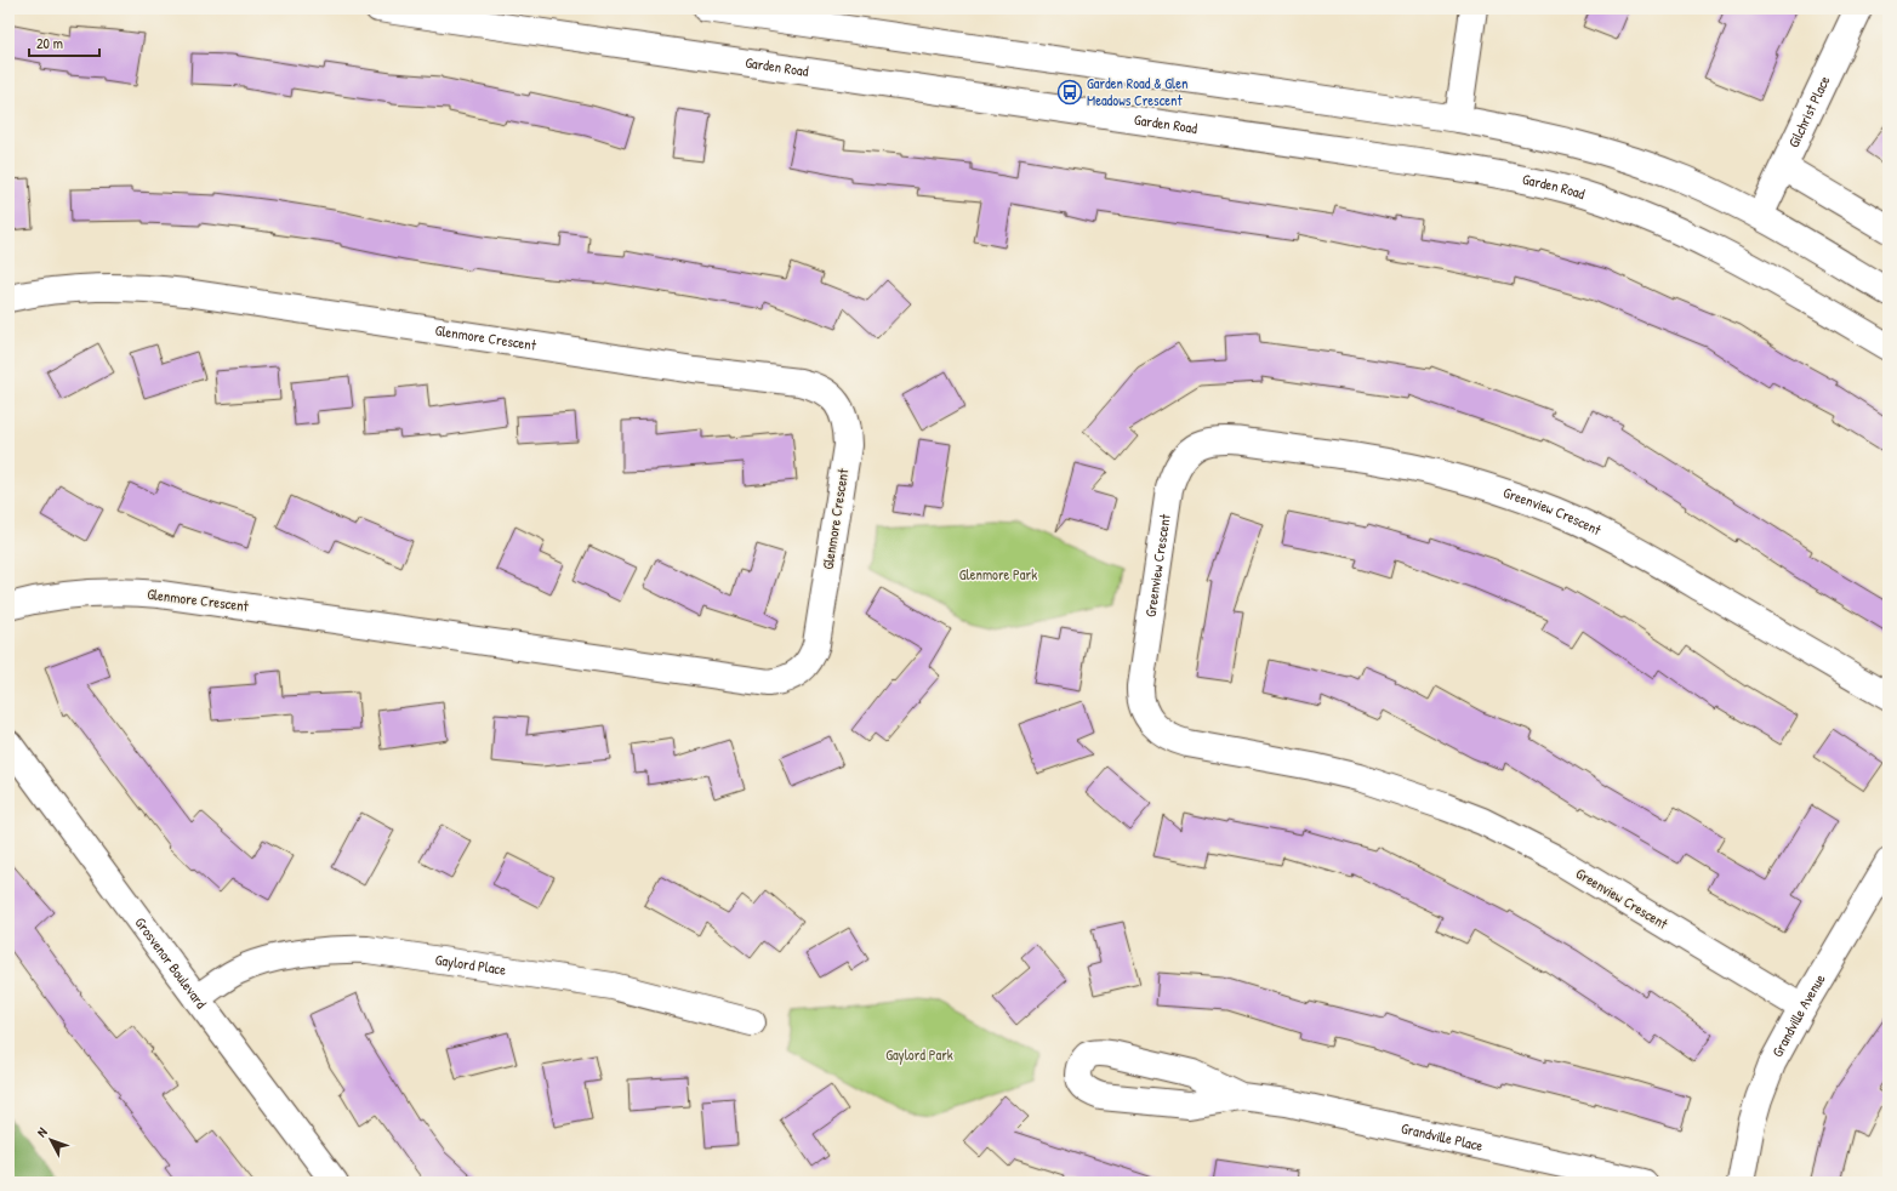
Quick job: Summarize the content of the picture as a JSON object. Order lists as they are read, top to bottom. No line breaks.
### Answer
{"streets":{"street":["Garden Road","Gilchrist Place","Glenmore Crescent","Greenview Crescent","Grosvenor Boulevard","Gaylord Place","Grandville Avenue","Grandville Place"]},"crossings":[["Greenview Crescent","Grandville Avenue"],["Grosvenor Boulevard","Gaylord Place"]],"parks":["Glenmore Park","Gaylord Park"],"places":{"bus stop":["Garden Road & Glen Meadows Crescent"]},"scale_bar":"20 m","north":"top left"}
